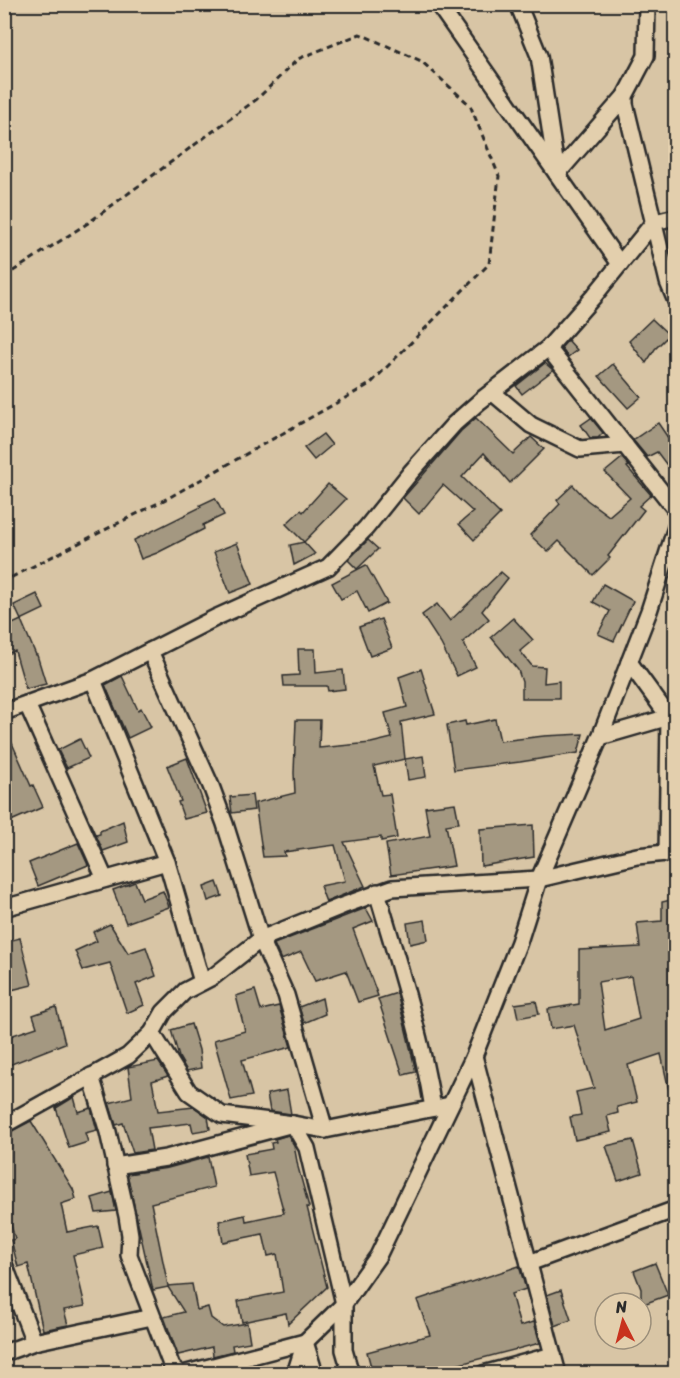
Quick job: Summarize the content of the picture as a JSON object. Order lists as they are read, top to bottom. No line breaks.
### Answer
{"north":"top"}
